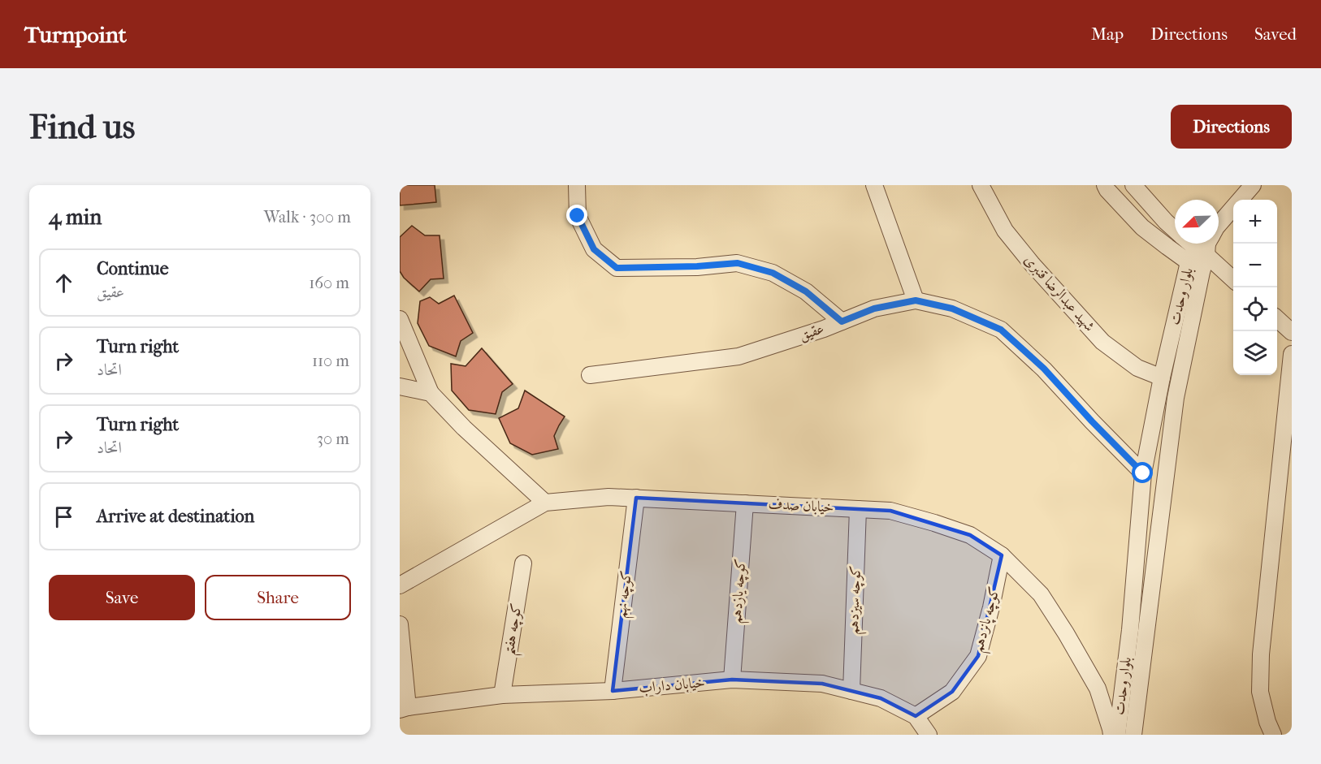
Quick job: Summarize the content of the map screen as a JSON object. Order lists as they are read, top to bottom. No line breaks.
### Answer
{"streets":{"street":["شهید عبدالرضا قنبری","بلوار وحدت","عقیق","خیابان صدف","کوچه یازدهم","کوچه نهم","کوچه سیزدهم","کوچه پانزدهم","کوچه هفتم","خیابان داراب"]},"crossings":[["شهید عبدالرضا قنبری","بلوار وحدت"],["بلوار وحدت","عقیق"],["خیابان صدف","کوچه یازدهم"],["خیابان صدف","کوچه نهم"],["خیابان صدف","کوچه سیزدهم"],["خیابان صدف","کوچه پانزدهم"],["کوچه یازدهم","خیابان داراب"],["کوچه نهم","خیابان داراب"],["کوچه سیزدهم","خیابان داراب"],["کوچه پانزدهم","خیابان داراب"],["کوچه هفتم","خیابان داراب"]],"north":"bottom left","page":{"header":"Turnpoint","nav":["Map","Directions","Saved"],"buttons":["Directions",["Save","Share"]],"title":"Find us","heading":["4 min","Walk · 300 m"],"map_buttons":["+","−"],"list":[["Continue","عقیق","160 m"],["Turn right","اتحاد","110 m"],["Turn right","اتحاد","30 m"],"Arrive at destination"]}}
